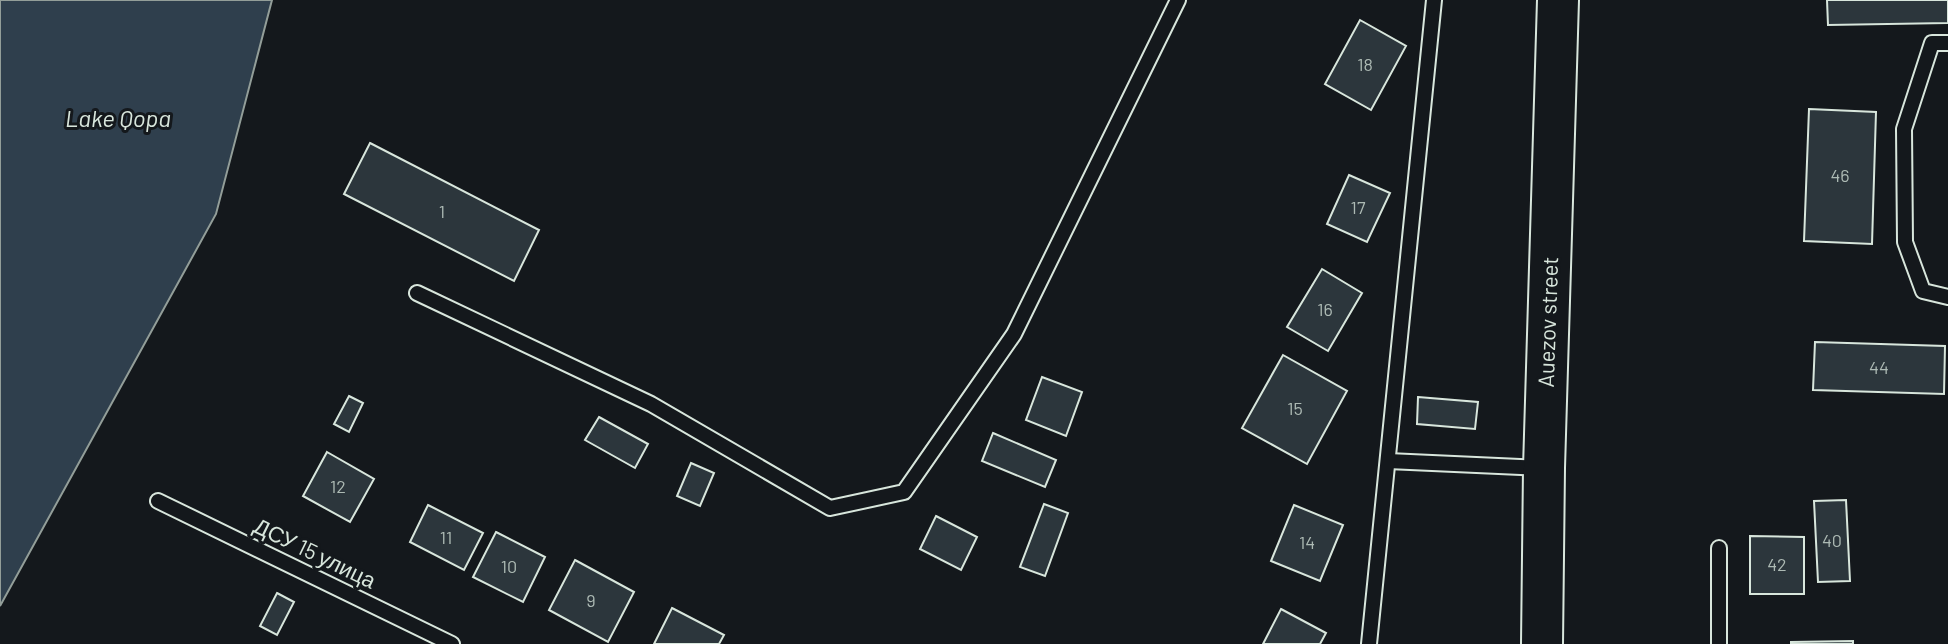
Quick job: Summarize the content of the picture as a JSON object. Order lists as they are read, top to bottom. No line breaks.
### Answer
{"streets":{"main road":["Auezov street"],"lane":["ДСУ 15 улица"]},"water":["Lake Qopa"],"house_numbers":["18","46","17","1","16","44","15","12","11","40","14","42","10","9"]}
